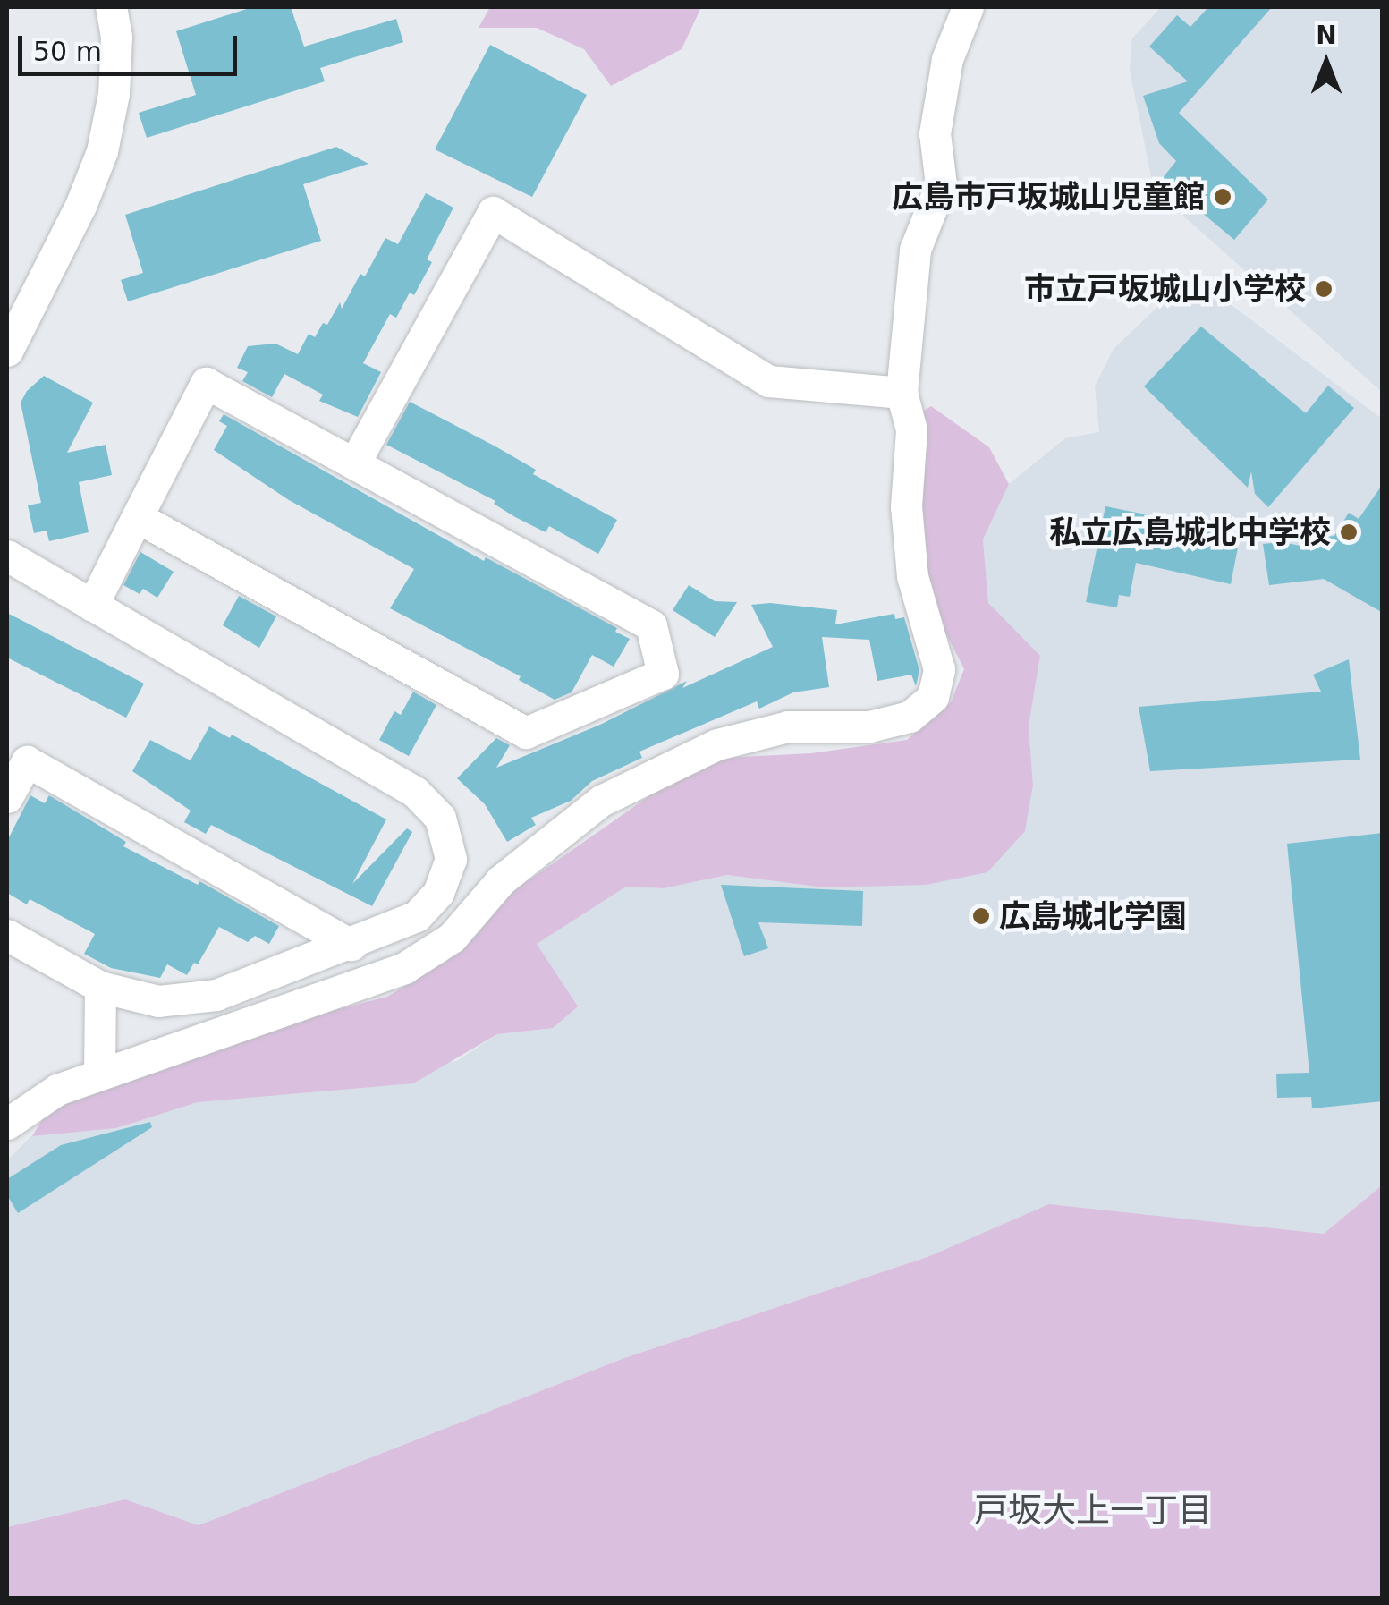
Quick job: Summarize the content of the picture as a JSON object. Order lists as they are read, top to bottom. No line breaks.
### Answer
{"districts":["戸坂大上一丁目"],"places":["広島市戸坂城山児童館","市立戸坂城山小学校","私立広島城北中学校","広島城北学園"],"scale_bar":"50 m","north":"top"}
